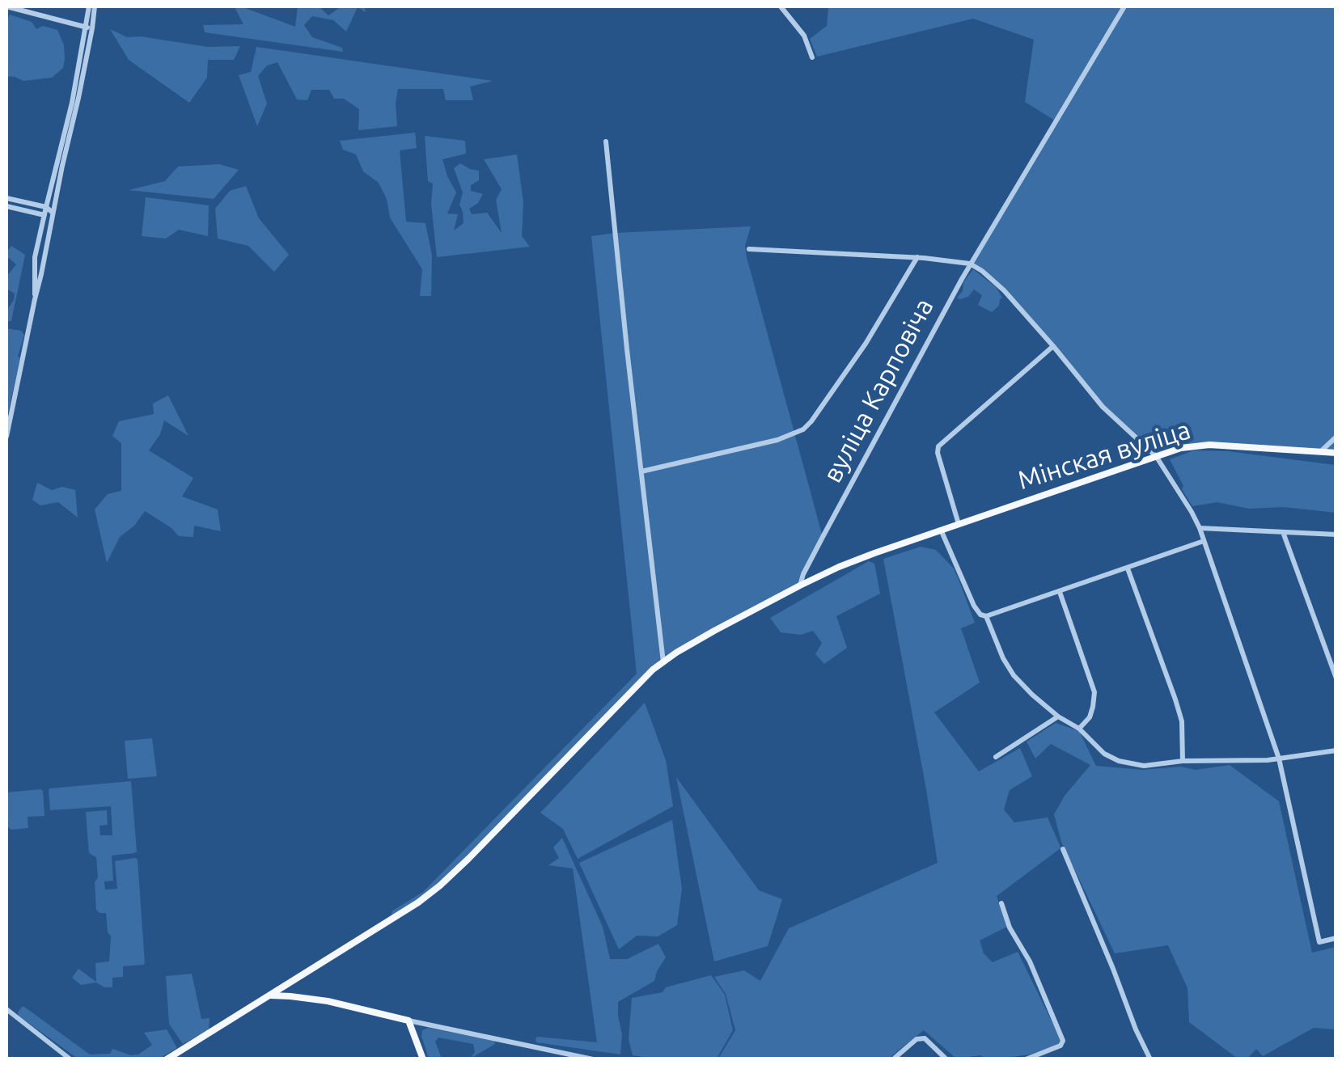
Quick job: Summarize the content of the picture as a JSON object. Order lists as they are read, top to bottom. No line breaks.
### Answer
{"streets":{"main road":["Мінская вуліца"],"street":["вуліца Карповіча"]},"crossings":[["вуліца Карповіча","Мінская вуліца"]]}
